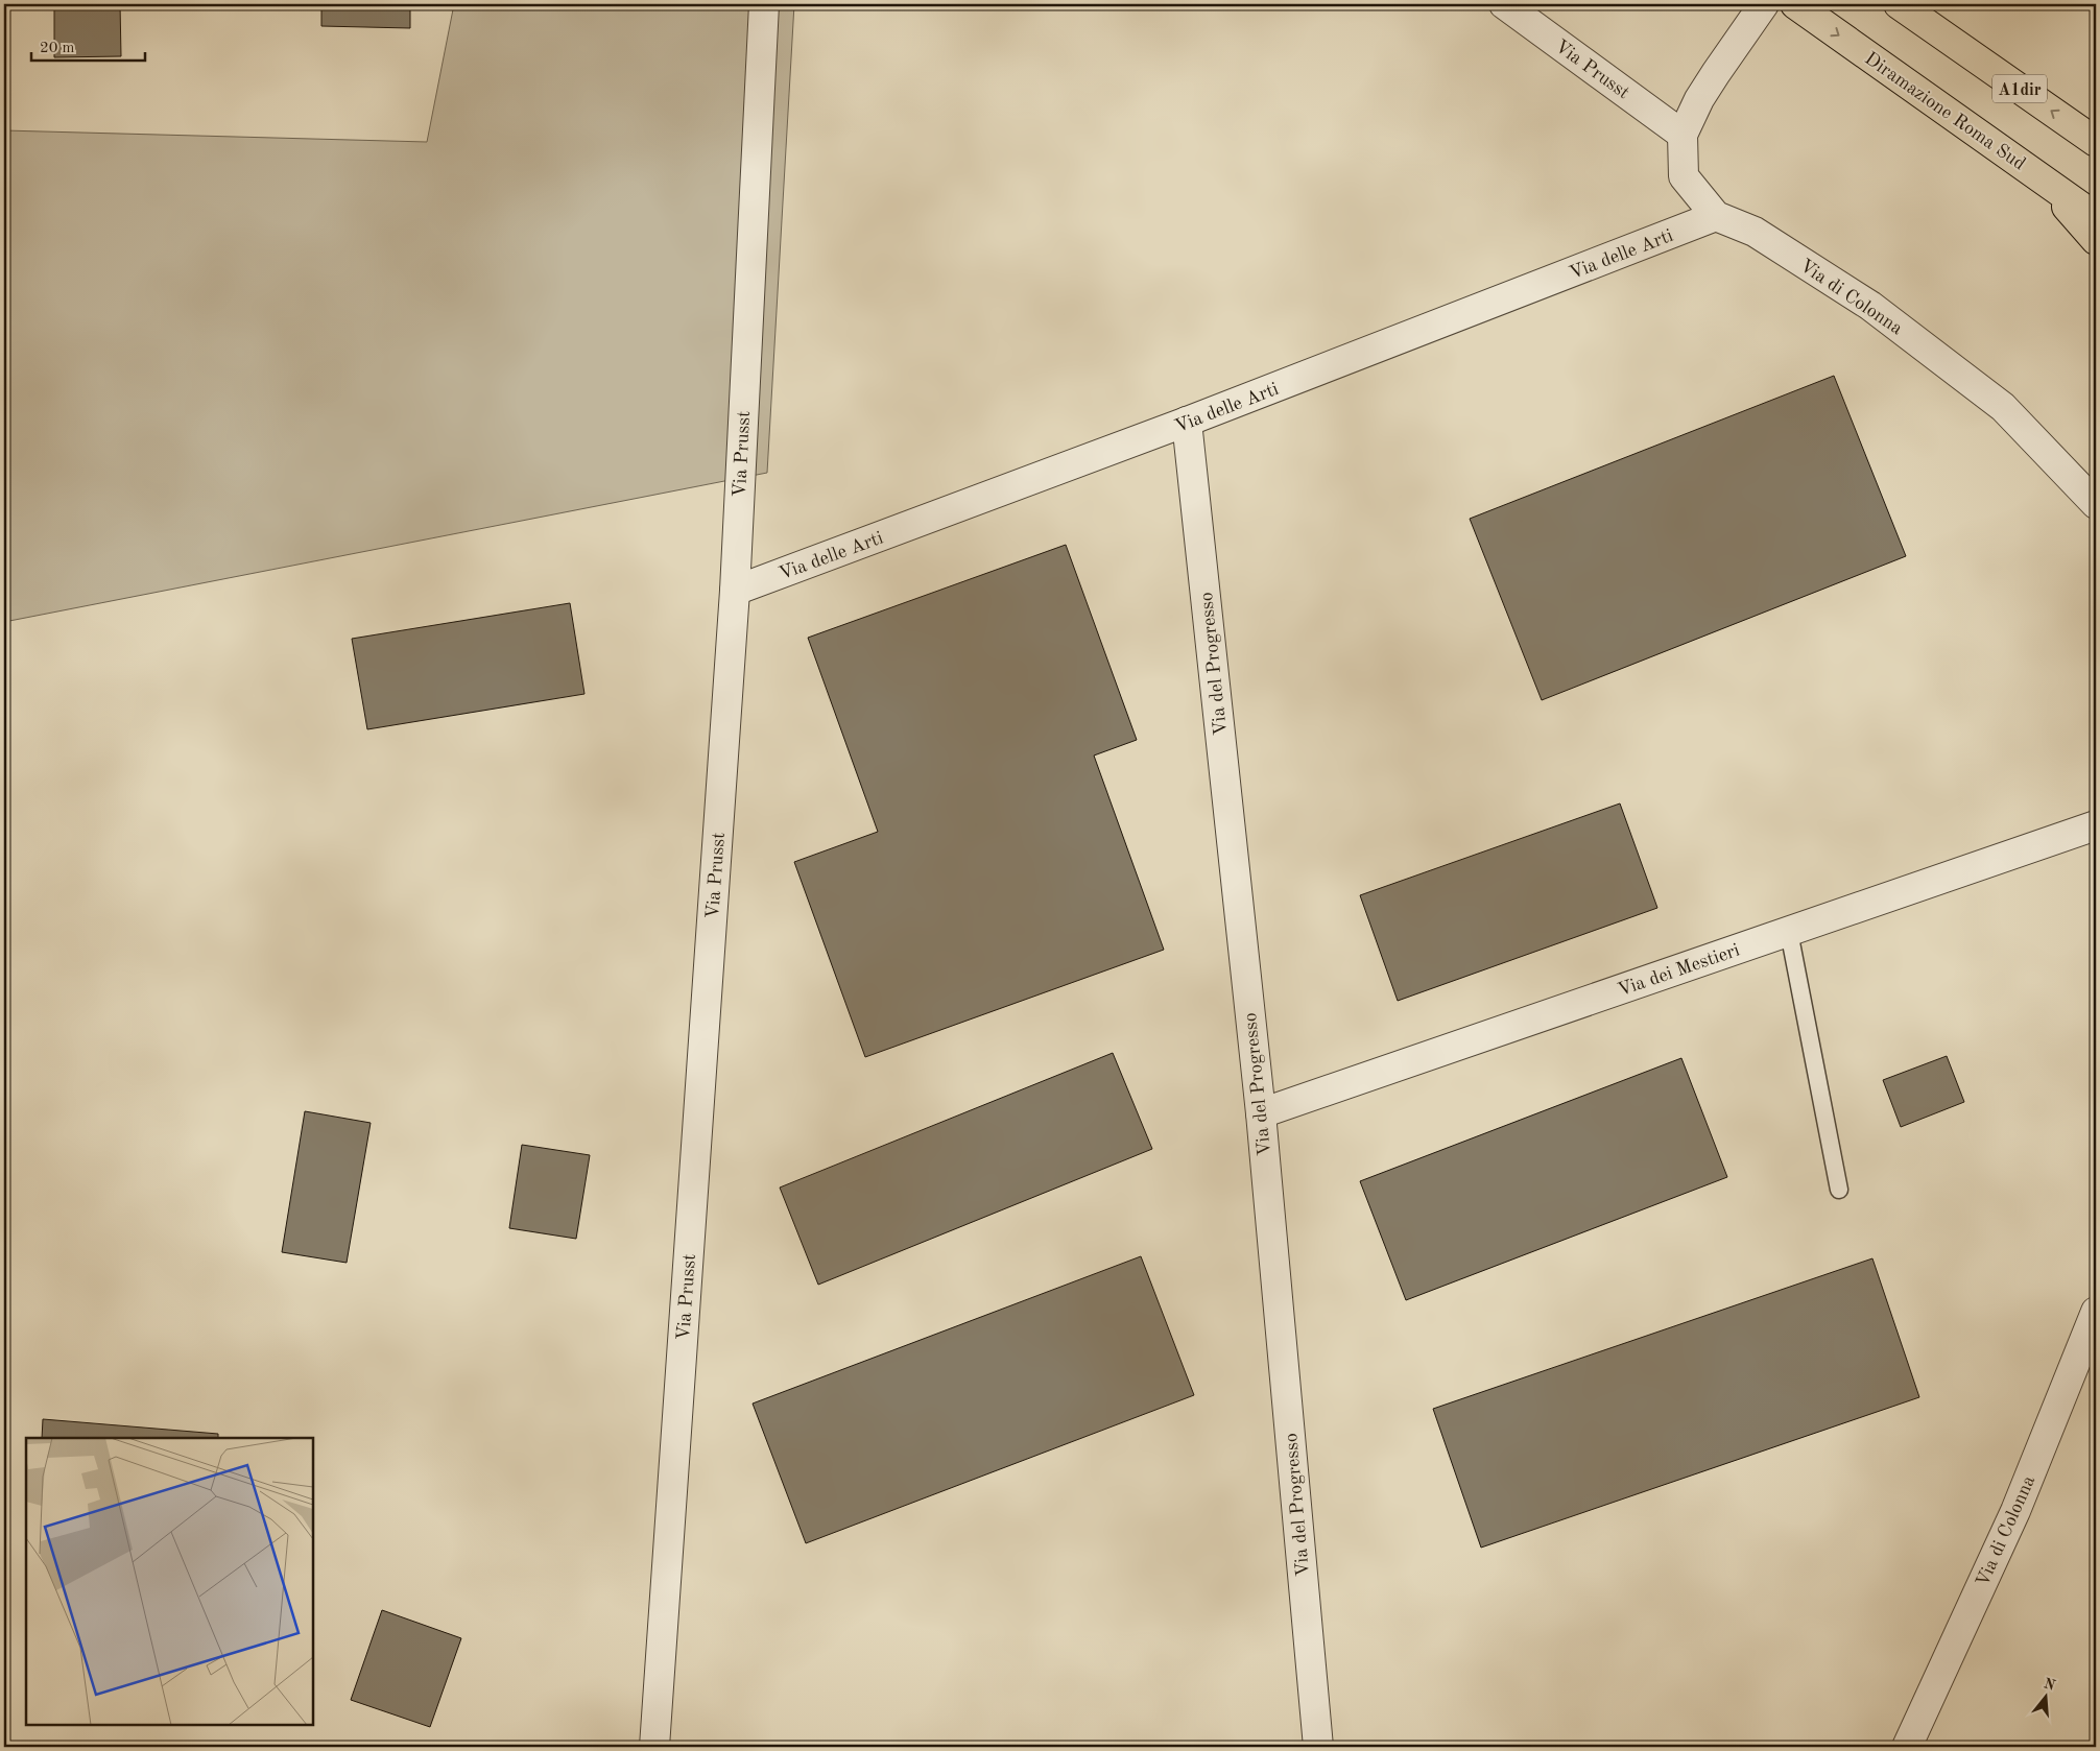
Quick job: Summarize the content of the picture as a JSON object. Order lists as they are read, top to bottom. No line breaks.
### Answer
{"streets":{"highway":["A1dir","Diramazione Roma Sud"],"street":["Via Prusst","Via delle Arti","Via di Colonna","Via del Progresso","Via dei Mestieri"]},"crossings":[["Via Prusst","Via delle Arti"],["Via Prusst","Via di Colonna"],["Via delle Arti","Via di Colonna"],["Via delle Arti","Via del Progresso"],["Via del Progresso","Via dei Mestieri"]],"scale_bar":"20 m","north":"top"}
